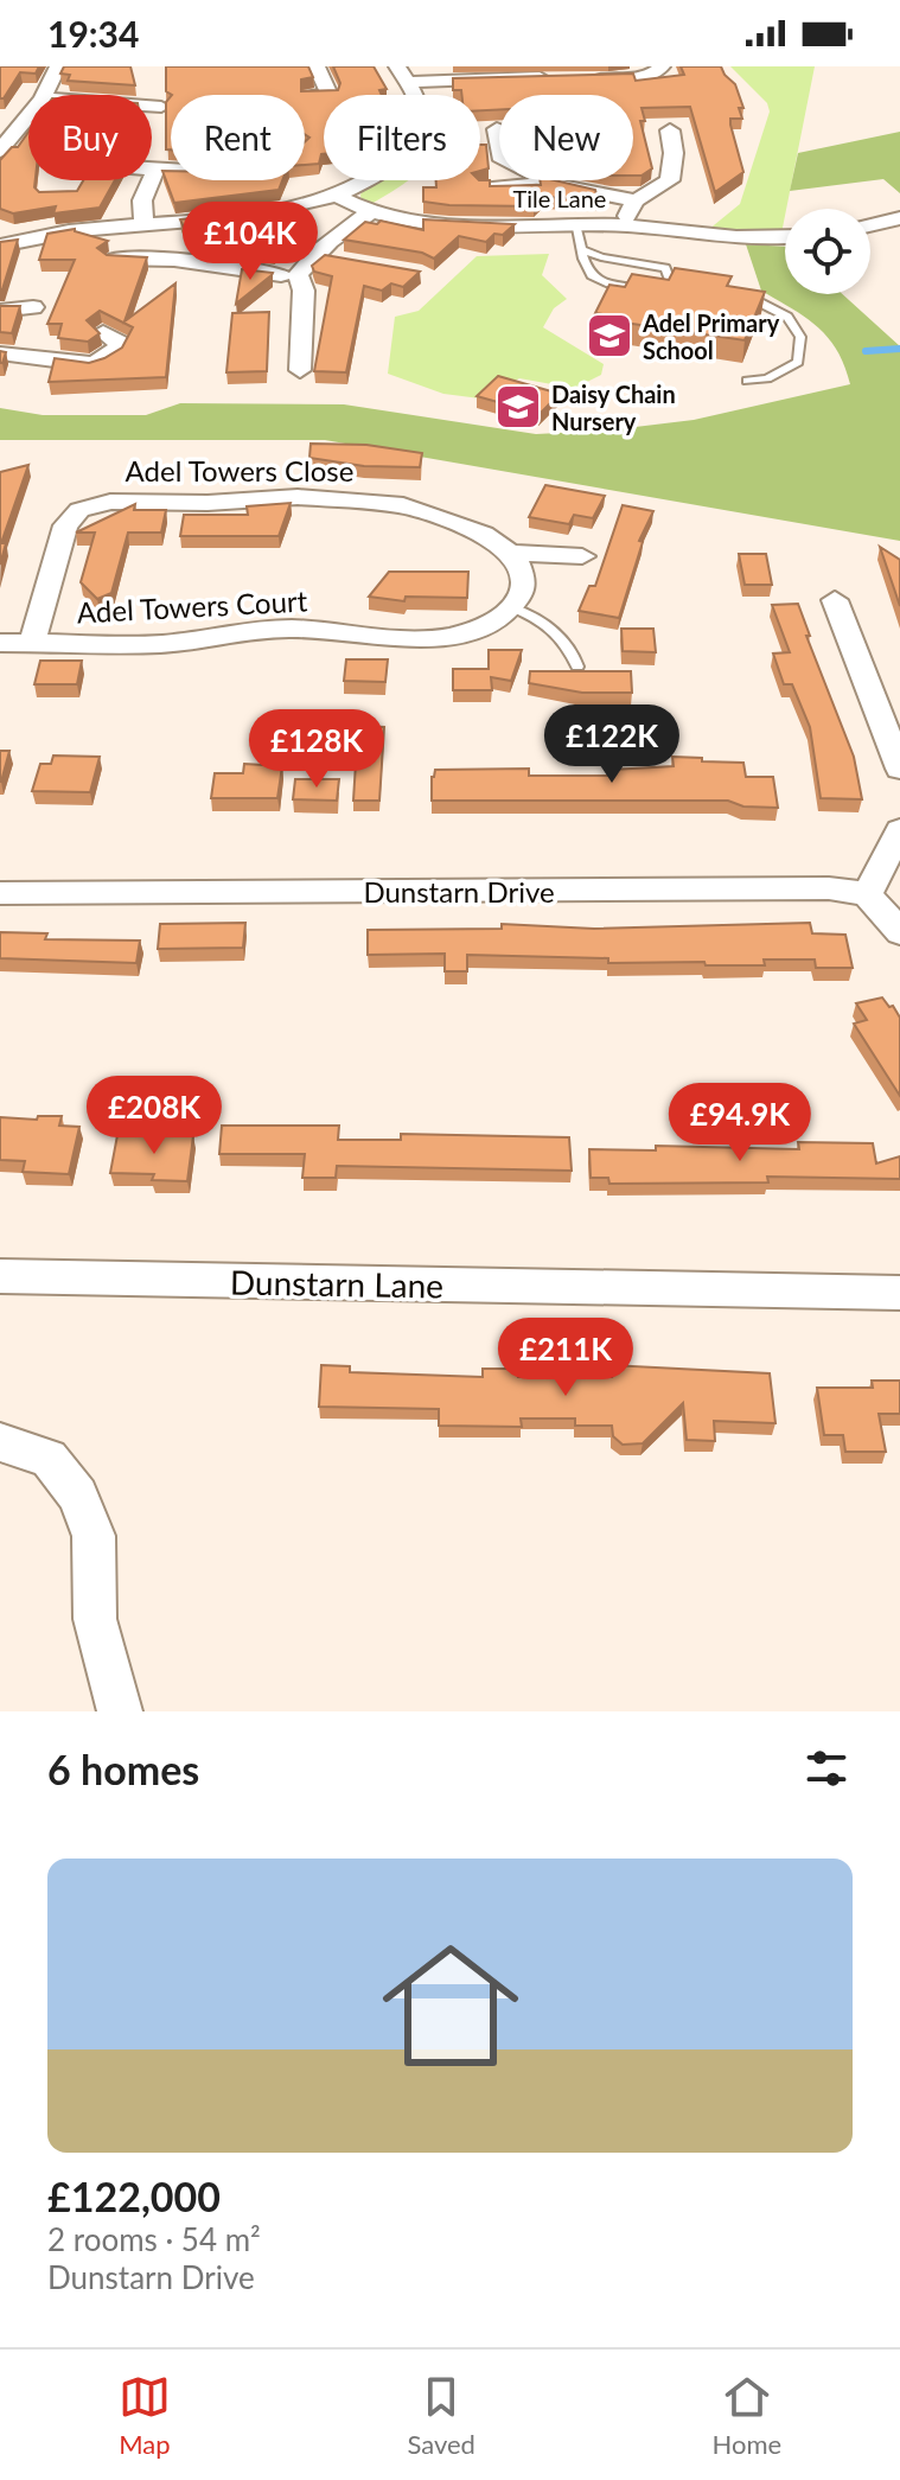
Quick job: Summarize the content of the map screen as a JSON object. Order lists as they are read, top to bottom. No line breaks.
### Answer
{"streets":{"street":["Tile Lane","Adel Towers Close","Adel Towers Court","Dunstarn Drive","Dunstarn Lane"]},"crossings":[["Adel Towers Close","Adel Towers Court"]],"places":{"school or university":["Adel Primary School","Daisy Chain Nursery"]},"page":{"status":"19:34","chip":["Buy","Rent","Filters","New"],"price":["£104K","£122K","£128K","£208K","£94.9K","£211K"],"heading":"6 homes","list":[{"name":"£122,000","note":"2 rooms · 54 m² · Dunstarn Drive"}],"tabs":["Map","Saved","Home"]}}
